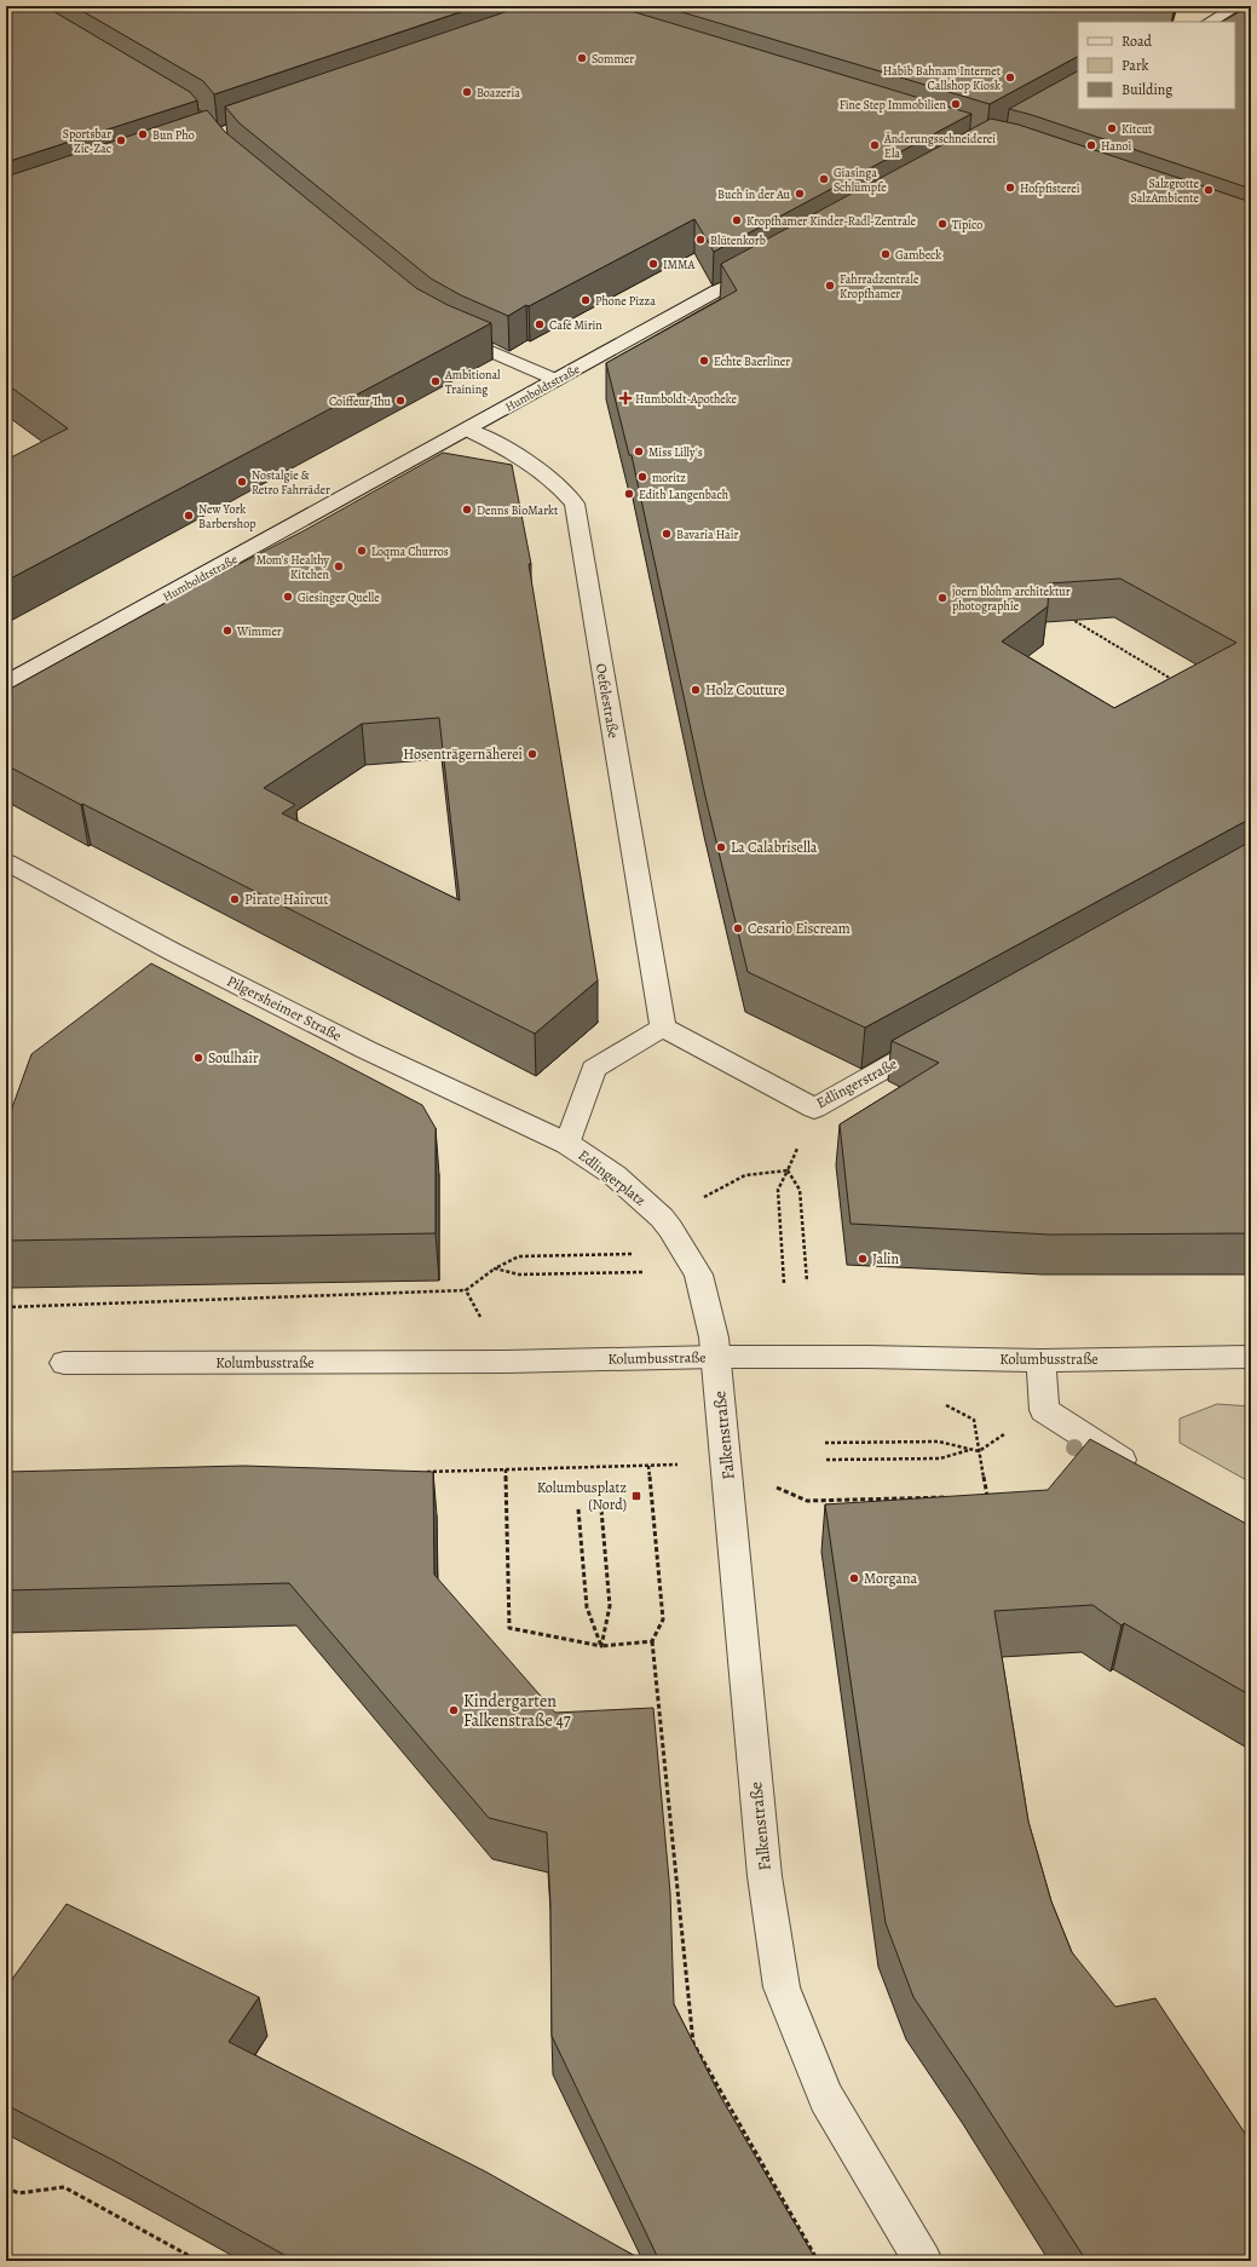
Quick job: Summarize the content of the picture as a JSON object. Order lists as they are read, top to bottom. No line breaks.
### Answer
{"streets":{"street":["Humboldtstraße","Oefelestraße","Pilgersheimer Straße","Edlingerstraße","Edlingerplatz","Kolumbusstraße","Falkenstraße"]},"crossings":[["Humboldtstraße","Oefelestraße"],["Oefelestraße","Edlingerstraße"],["Oefelestraße","Edlingerplatz"],["Pilgersheimer Straße","Edlingerplatz"],["Edlingerstraße","Edlingerplatz"],["Edlingerplatz","Kolumbusstraße"],["Edlingerplatz","Falkenstraße"],["Kolumbusstraße","Falkenstraße"]],"places":{"other":["Sommer","Habib Bahnam Internet Callshop Kiosk","Boazeria","Fine Step Immobilien","Kitcut","Bun Pho","Sportsbar Zic-Zac","Änderungsschneiderei Ela","Hanoi","Giasinga Schlümpfe","Hofpfisterei","Salzgrotte SalzAmbiente","Buch in der Au","Kropfhamer Kinder-Radl-Zentrale","Tipico","Blütenkorb","Gambeck","IMMA","Fahrradzentrale Kropfhamer","Phone Pizza","Café Mirin","Echte Baerliner","Ambitional Training","Coiffeur Thu","Miss Lilly's","moritz","Nostalgie & Retro Fahrräder","Edith Langenbach","Denns BioMarkt","New York Barbershop","Bavaria Hair","Loqma Churros","Mom's Healthy Kitchen","Giesinger Quelle","joern blohm architektur photographie","Wimmer","Holz Couture","Hosenträgernäherei","La Calabrisella","Pirate Haircut","Cesario Eiscream","Soulhair","Jalin","Morgana","Kindergarten Falkenstraße 47"],"health":["Humboldt-Apotheke"],"transit":["Kolumbusplatz (Nord)"]},"legend":["Road","Park","Building"]}
